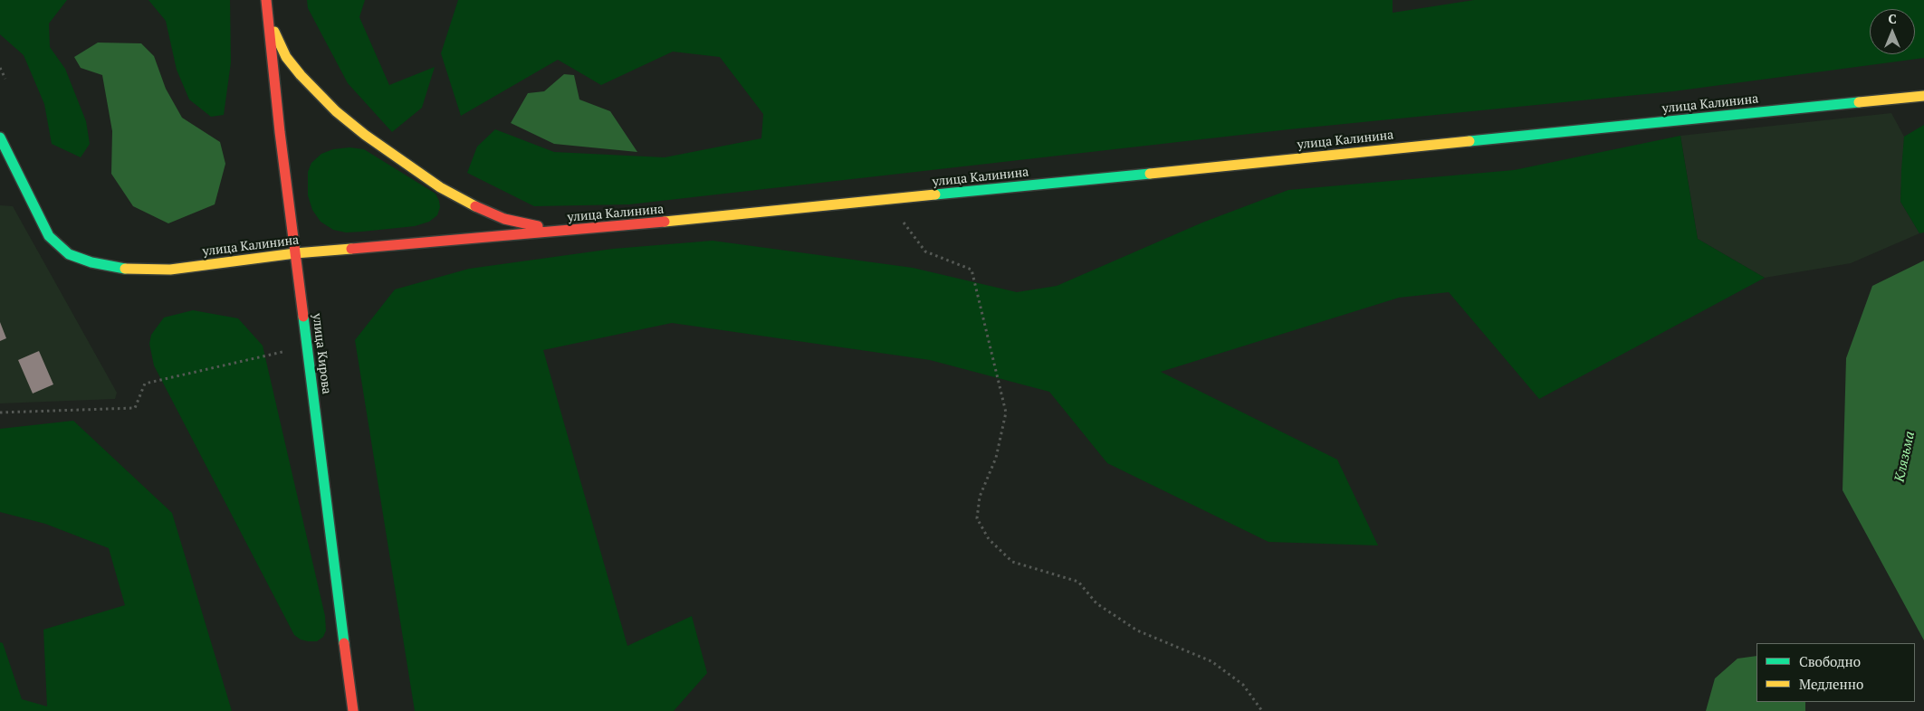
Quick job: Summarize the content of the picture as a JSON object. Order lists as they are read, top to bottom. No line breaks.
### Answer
{"streets":{"main road":["улица Калинина","улица Кирова"]},"crossings":[["улица Калинина","улица Кирова"]],"water":["Клязьма"],"legend":["Свободно","Медленно"],"north":"top"}
